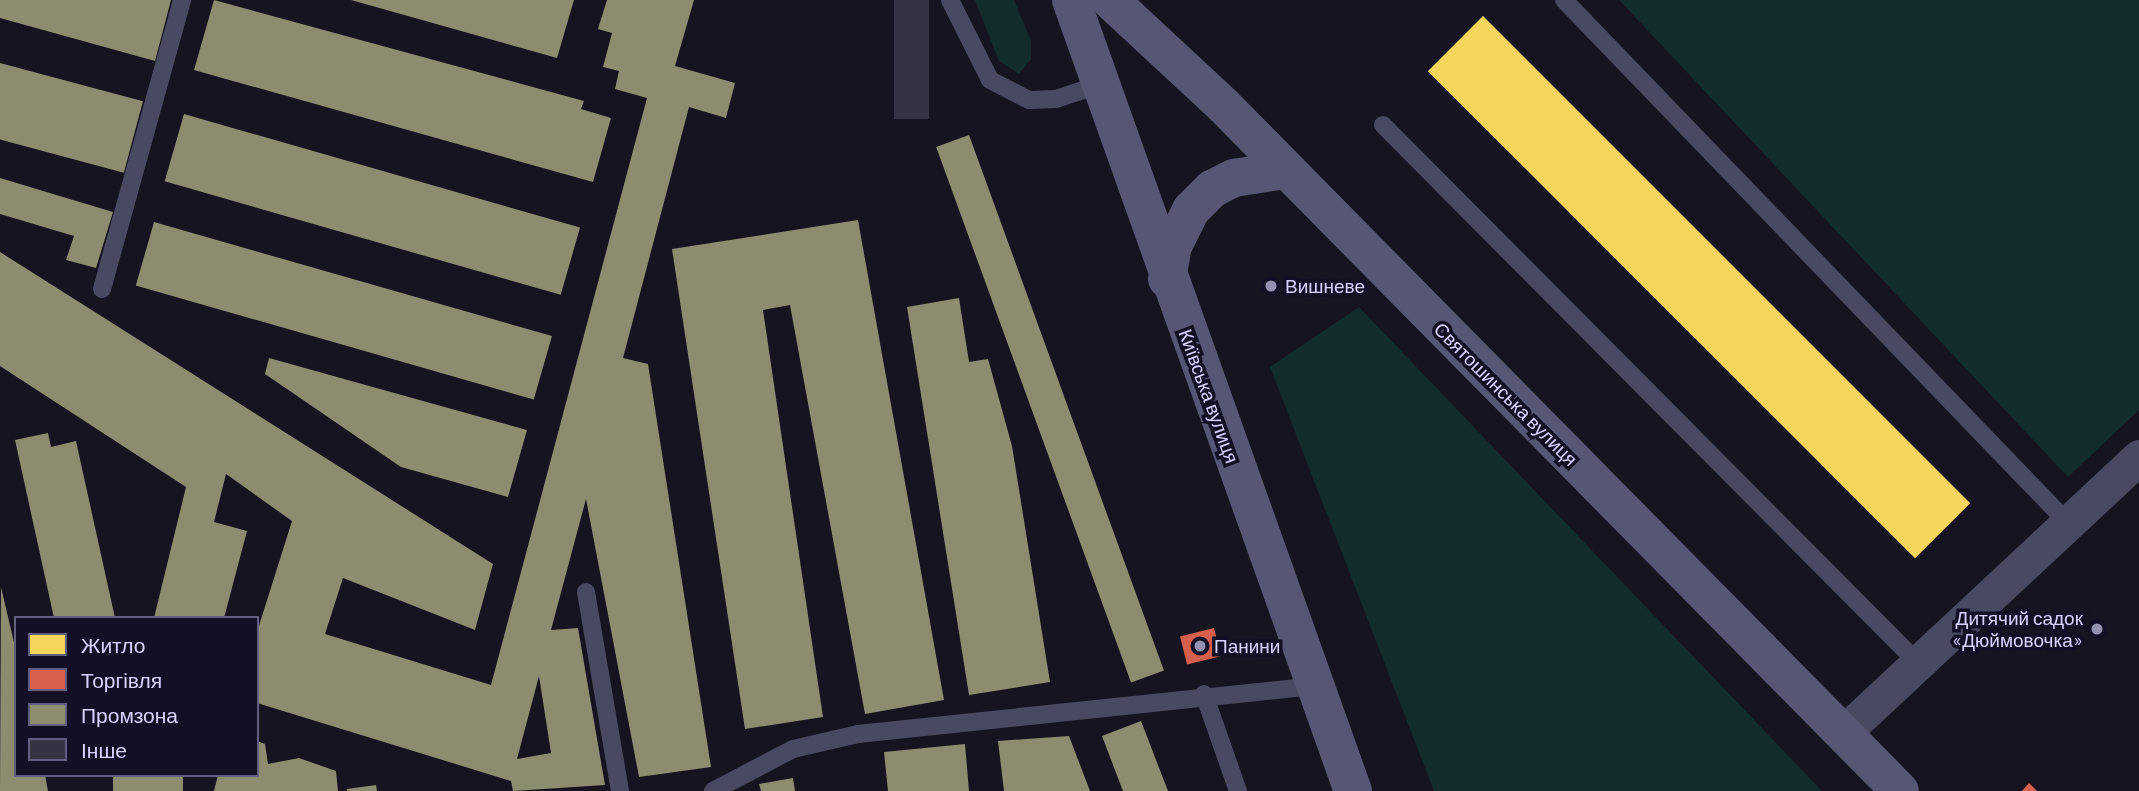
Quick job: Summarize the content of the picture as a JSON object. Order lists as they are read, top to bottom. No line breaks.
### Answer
{"streets":{"street":["Святошинська вулиця","Київська вулиця"]},"places":["Вишневе","Дитячий садок «Дюймовочка»","Панини"],"legend":["Житло","Торгівля","Промзона","Інше"]}
